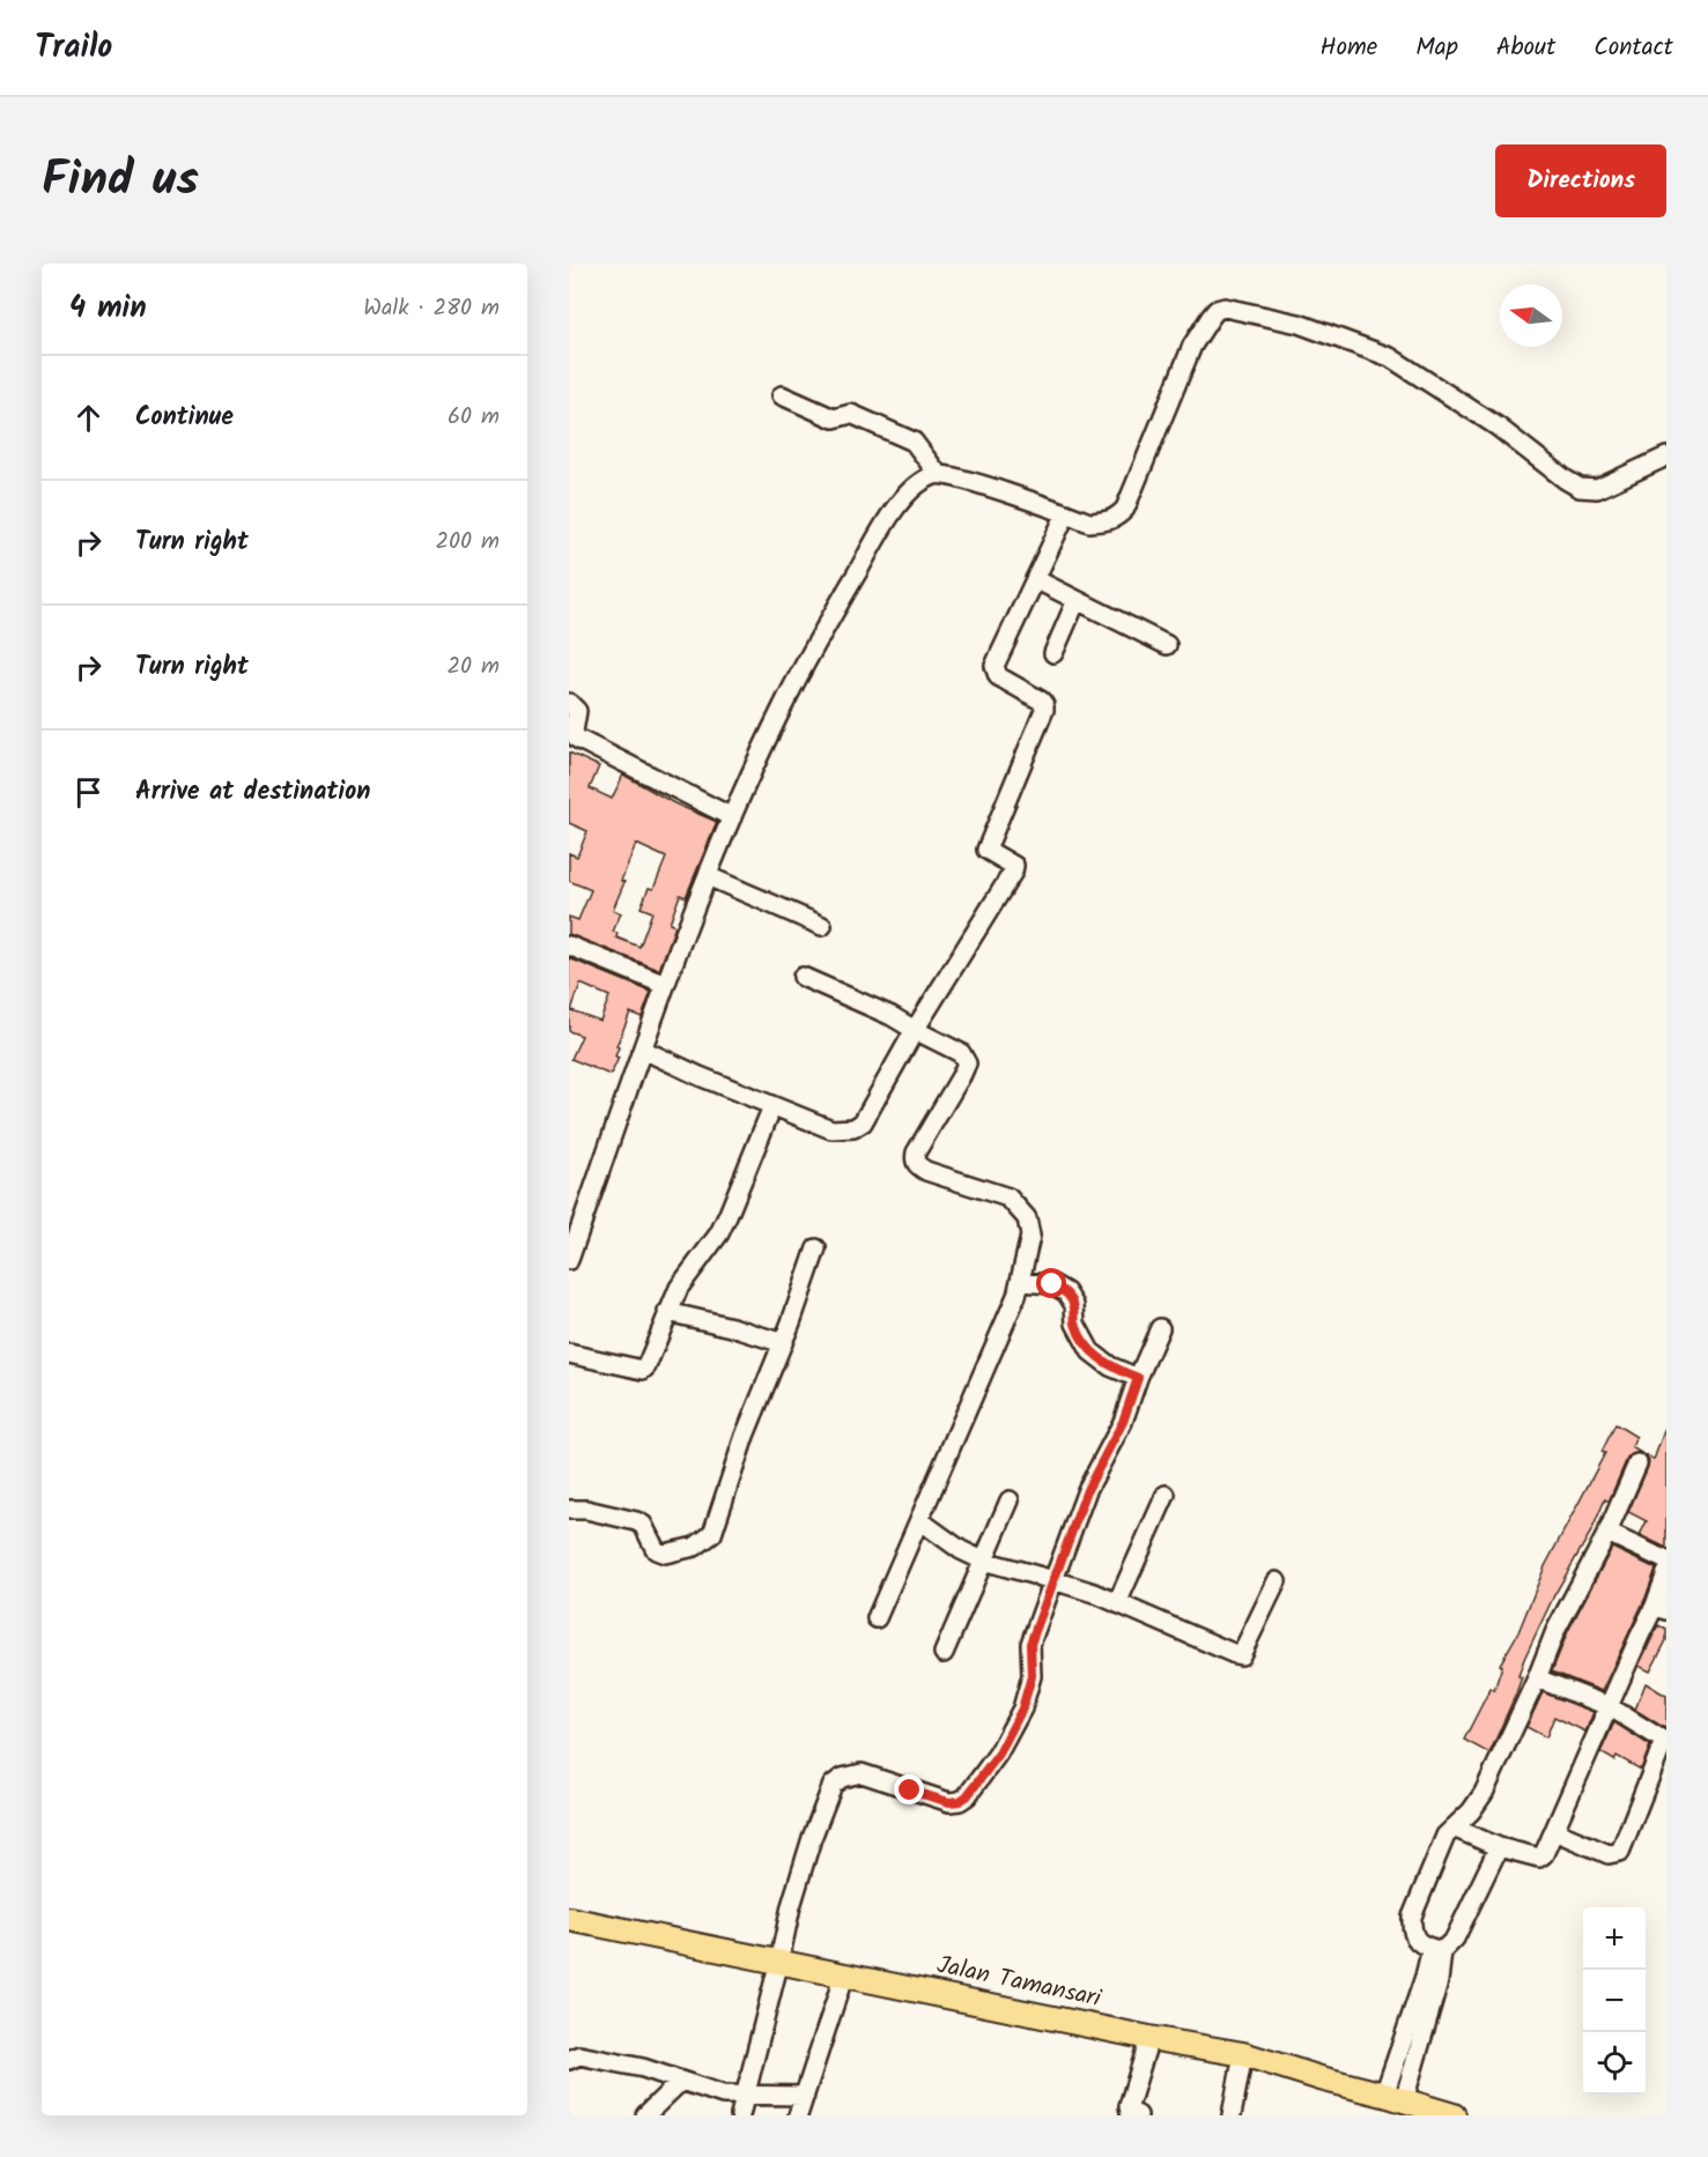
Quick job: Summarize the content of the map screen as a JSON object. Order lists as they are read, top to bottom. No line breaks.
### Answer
{"streets":{"main road":["Jalan Tamansari"]},"north":"left","page":{"header":"Trailo","nav":["Home","Map","About","Contact"],"title":"Find us","buttons":"Directions","heading":["4 min","Walk · 280 m"],"list":[["Continue","60 m"],["Turn right","200 m"],["Turn right","20 m"],"Arrive at destination"],"map_buttons":["+","−"]}}
